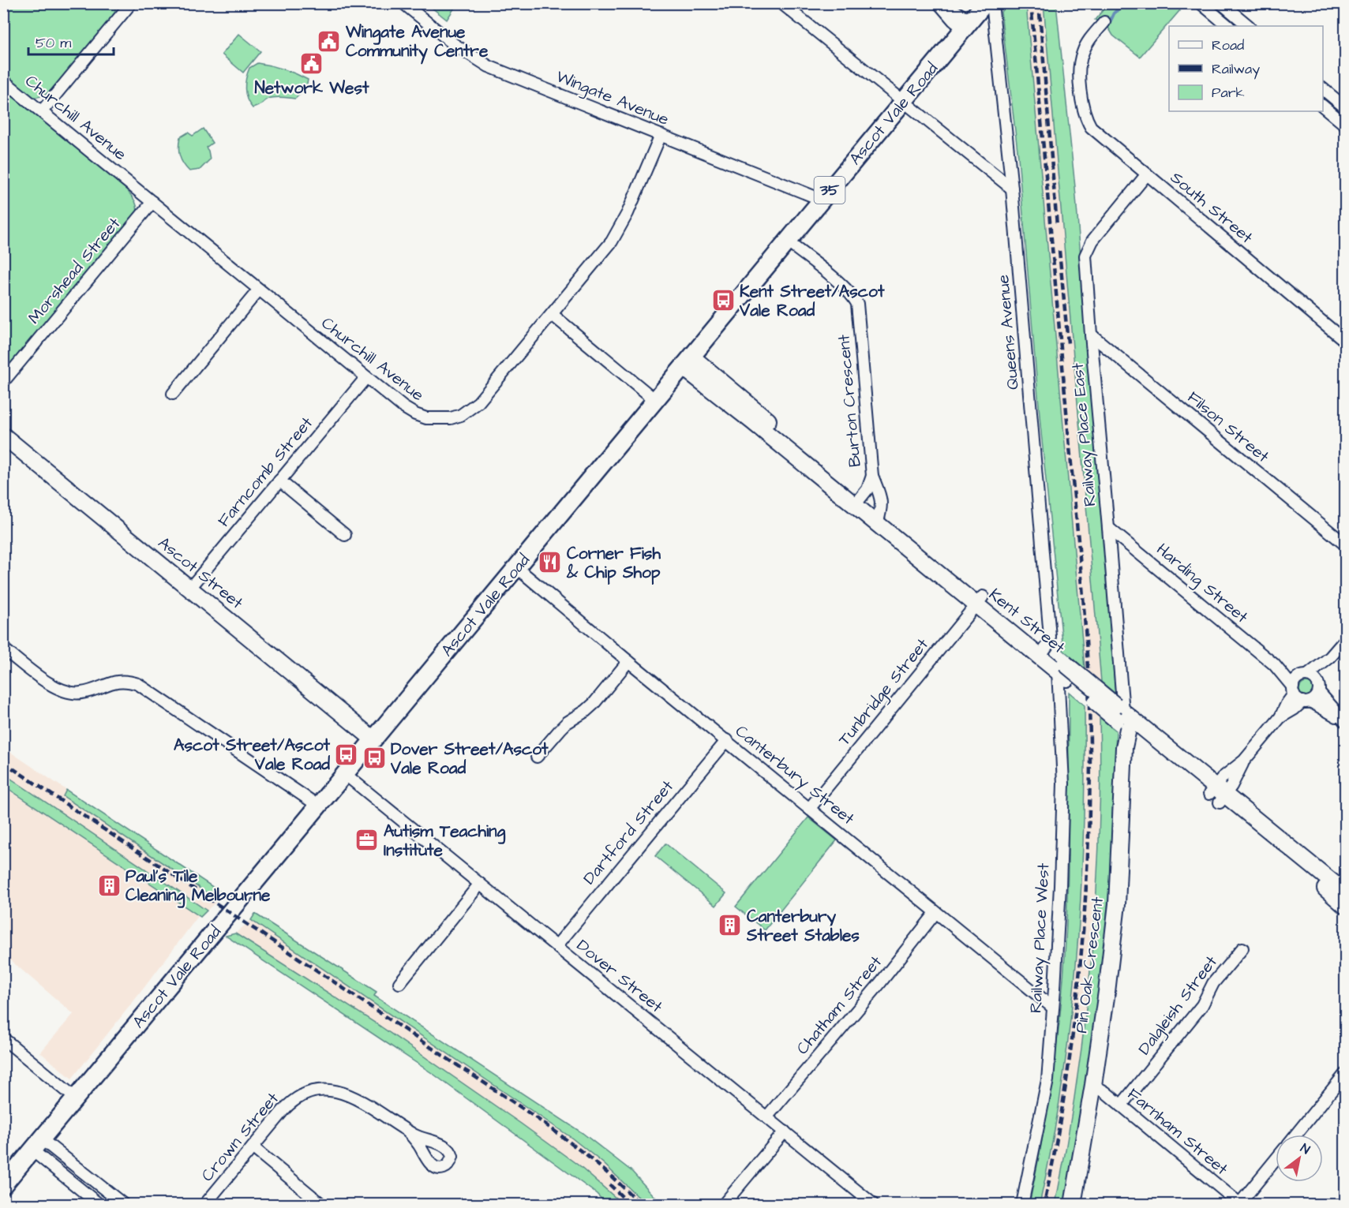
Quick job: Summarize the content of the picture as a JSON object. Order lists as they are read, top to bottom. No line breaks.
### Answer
{"streets":{"main road":["Ascot Vale Road","35"],"street":["Wingate Avenue","Churchill Avenue","South Street","Morshead Street","Queens Avenue","Burton Crescent","Filson Street","Railway Place East","Farncomb Street","Ascot Street","Harding Street","Kent Street","Tunbridge Street","Canterbury Street","Dartford Street","Railway Place West","Pin Oak Crescent","Dover Street","Chatham Street","Dalgleish Street","Farnham Street","Crown Street"]},"crossings":[["Wingate Avenue","Ascot Vale Road"],["Wingate Avenue","Churchill Avenue"],["Ascot Vale Road","Burton Crescent"],["Ascot Vale Road","Ascot Street"],["Ascot Vale Road","Kent Street"],["Ascot Vale Road","Canterbury Street"],["Ascot Vale Road","Dover Street"],["Churchill Avenue","Morshead Street"],["Churchill Avenue","Farncomb Street"],["South Street","Railway Place East"],["Queens Avenue","Kent Street"],["Burton Crescent","Kent Street"],["Filson Street","Railway Place East"],["Railway Place East","Harding Street"],["Railway Place East","Kent Street"],["Railway Place East","Pin Oak Crescent"],["Farncomb Street","Ascot Street"],["Kent Street","Tunbridge Street"],["Kent Street","Railway Place West"],["Kent Street","Pin Oak Crescent"],["Tunbridge Street","Canterbury Street"],["Canterbury Street","Dartford Street"],["Canterbury Street","Railway Place West"],["Canterbury Street","Chatham Street"],["Dartford Street","Dover Street"],["Pin Oak Crescent","Farnham Street"],["Dover Street","Chatham Street"],["Dalgleish Street","Farnham Street"]],"places":{"public building":["Wingate Avenue Community Centre","Network West"],"bus stop":["Kent Street/Ascot Vale Road","Ascot Street/Ascot Vale Road","Dover Street/Ascot Vale Road"],"restaurant":["Corner Fish & Chip Shop"],"office":["Autism Teaching Institute"],"building":["Paul's Tile Cleaning Melbourne","Canterbury Street Stables"]},"legend":["Road","Railway","Park"],"scale_bar":"50 m","north":"top right"}
